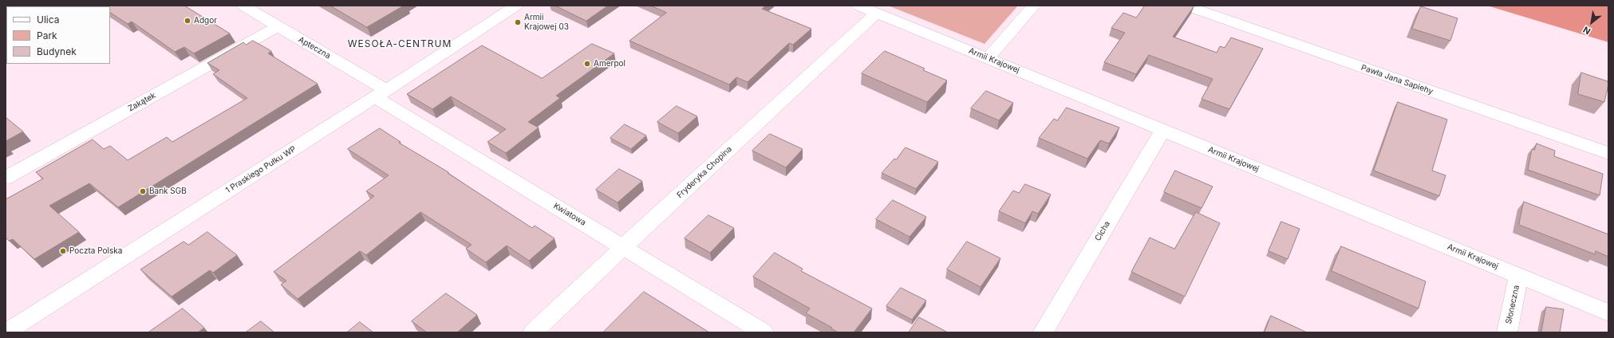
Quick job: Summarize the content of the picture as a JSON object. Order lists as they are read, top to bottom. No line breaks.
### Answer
{"streets":{"street":["Apteczna","Armii Krajowej","Pawła Jana Sapiehy","Zakątek","1 Praskiego Pułku WP","Fryderyka Chopina","Kwiatowa","Cicha","Słoneczna"]},"crossings":[["Apteczna","Zakątek"],["Apteczna","1 Praskiego Pułku WP"],["Apteczna","Kwiatowa"],["Armii Krajowej","Fryderyka Chopina"],["Armii Krajowej","Cicha"],["Armii Krajowej","Słoneczna"],["1 Praskiego Pułku WP","Kwiatowa"],["Fryderyka Chopina","Kwiatowa"]],"districts":["WESOŁA-CENTRUM"],"places":["Adgor","Armii Krajowej 03","Amerpol","Bank SGB","Poczta Polska"],"legend":["Ulica","Park","Budynek"],"north":"bottom left"}
